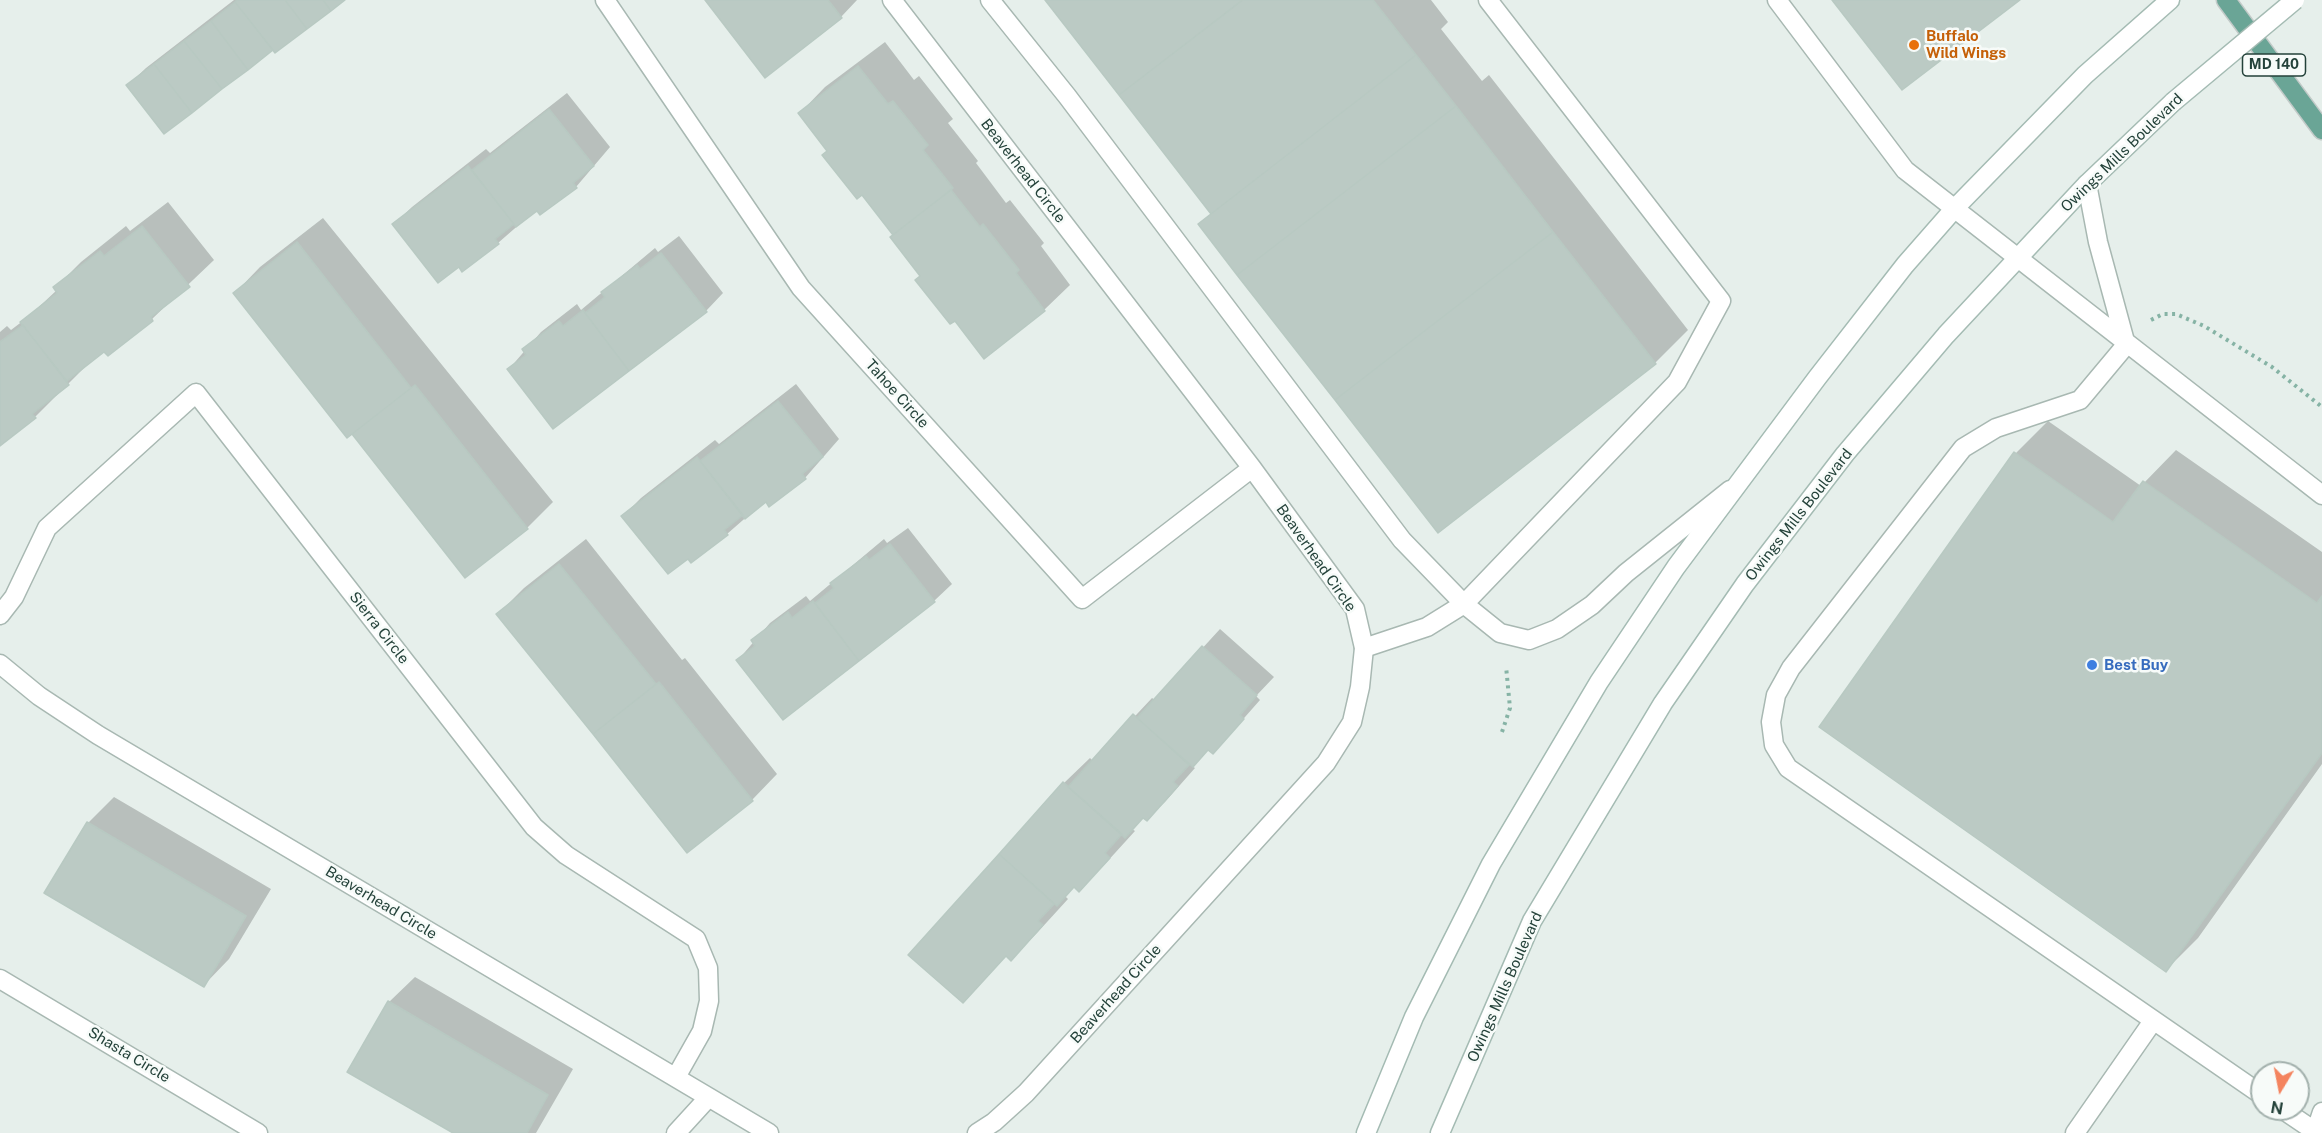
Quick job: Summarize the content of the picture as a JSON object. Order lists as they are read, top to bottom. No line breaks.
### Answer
{"streets":{"main road":["MD 140"],"street":["Owings Mills Boulevard","Beaverhead Circle","Tahoe Circle","Sierra Circle","Shasta Circle"]},"crossings":[["Beaverhead Circle","Tahoe Circle"],["Beaverhead Circle","Sierra Circle"]],"places":["Buffalo Wild Wings","Best Buy"],"north":"bottom"}
